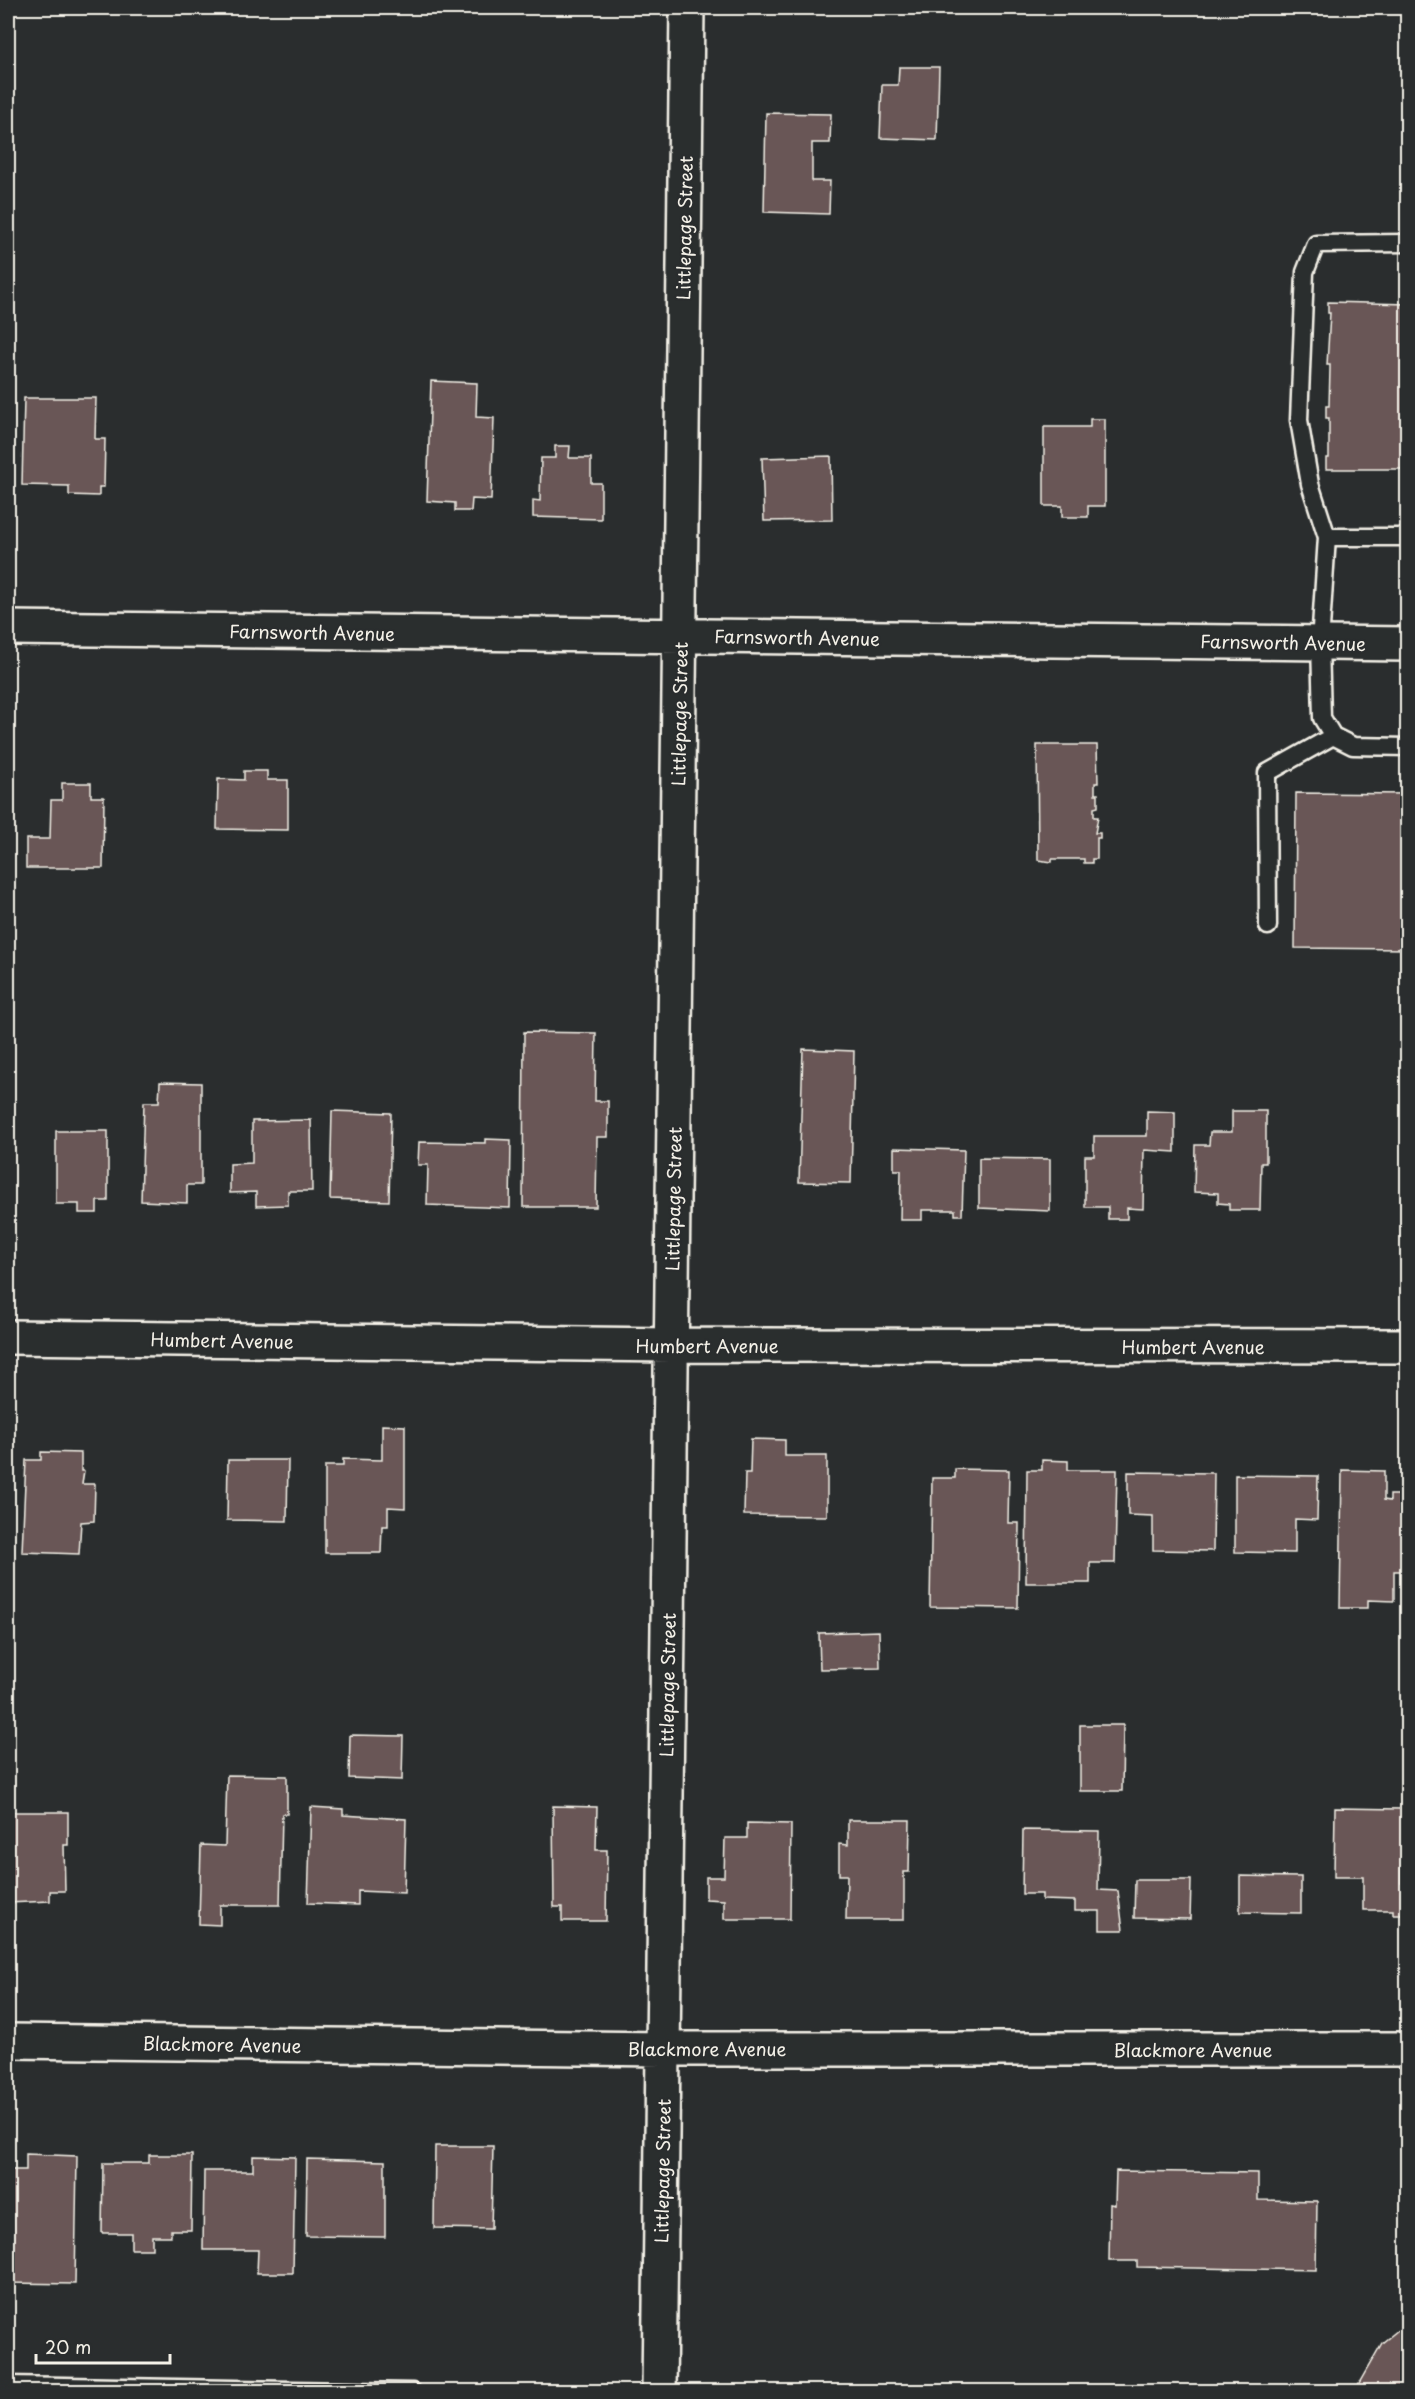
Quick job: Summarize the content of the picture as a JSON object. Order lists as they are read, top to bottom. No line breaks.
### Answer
{"streets":{"street":["Littlepage Street","Farnsworth Avenue","Humbert Avenue","Blackmore Avenue"]},"crossings":[["Littlepage Street","Farnsworth Avenue"],["Littlepage Street","Humbert Avenue"],["Littlepage Street","Blackmore Avenue"]],"scale_bar":"20 m"}
